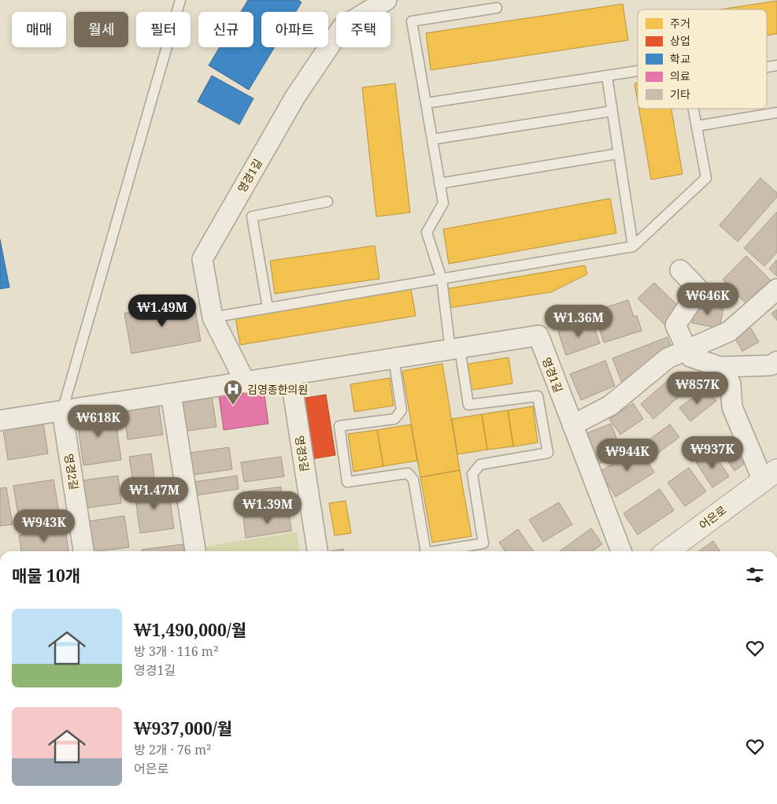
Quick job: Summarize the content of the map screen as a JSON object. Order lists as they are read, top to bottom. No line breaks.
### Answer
{"streets":{"street":["영경1길","영경3길","영경2길","어은로"]},"crossings":[["영경1길","영경3길"],["영경1길","영경2길"]],"places":{"hospital":["김영종한의원"]},"legend":["주거","상업","학교","의료","기타"],"page":{"chip":["매매","월세","필터","신규","아파트","주택"],"price":["₩646K","₩1.49M","₩1.36M","₩857K","₩618K","₩937K","₩944K","₩1.47M","₩1.39M","₩943K"],"heading":"매물 10개","list":[{"name":"₩1,490,000/월","note":"방 3개 · 116 m² · 영경1길"},{"name":"₩937,000/월","note":"방 2개 · 76 m² · 어은로"}]}}
